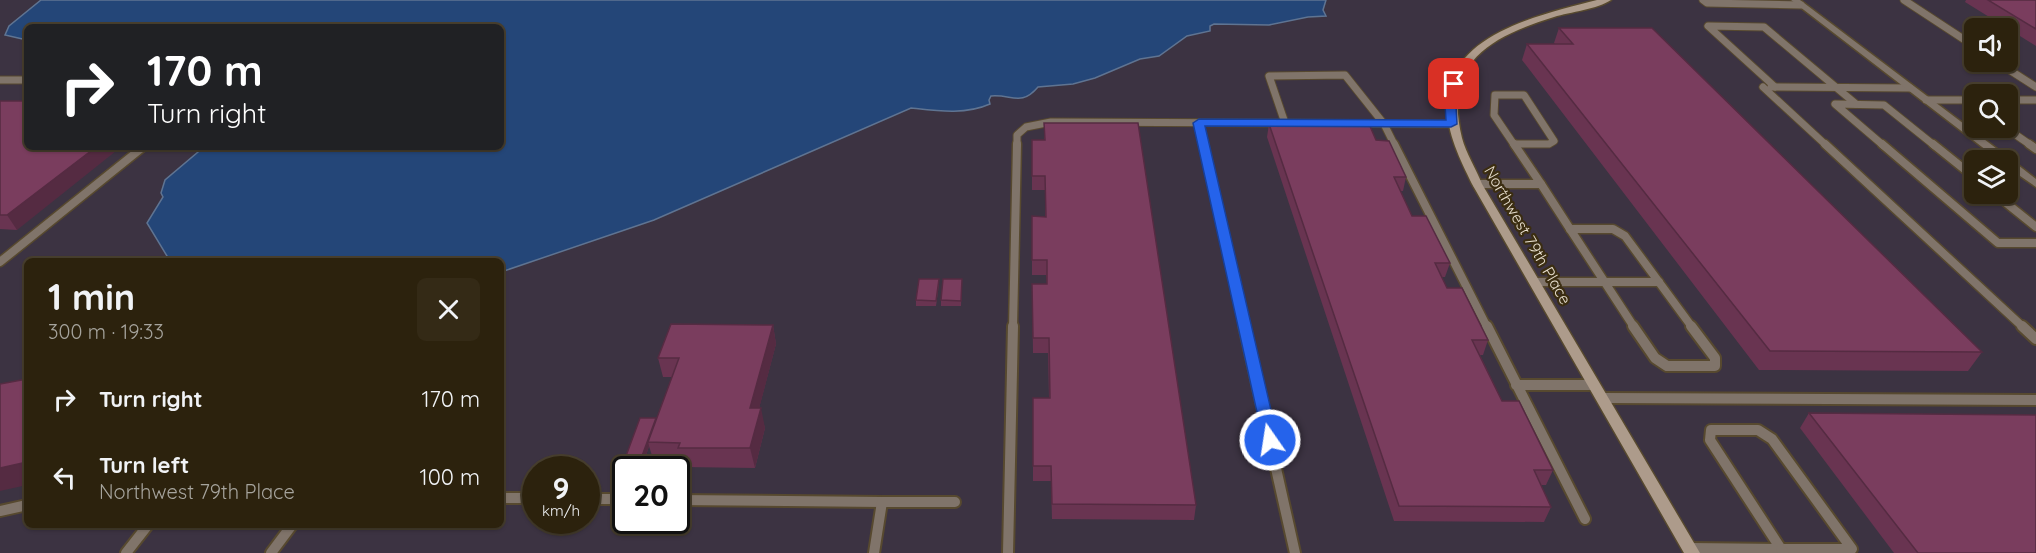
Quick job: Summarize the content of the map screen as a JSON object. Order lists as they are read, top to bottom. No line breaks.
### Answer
{"streets":{"main road":["Northwest 79th Place"]},"page":{"turn":["170 m","Turn right"],"heading":["1 min","300 m · 19:33"],"list":[{"name":"Turn right","value":"170 m"},{"name":"Turn left","note":"Northwest 79th Place","value":"100 m"}],"speed":"9 km/h","limit":"20"}}
